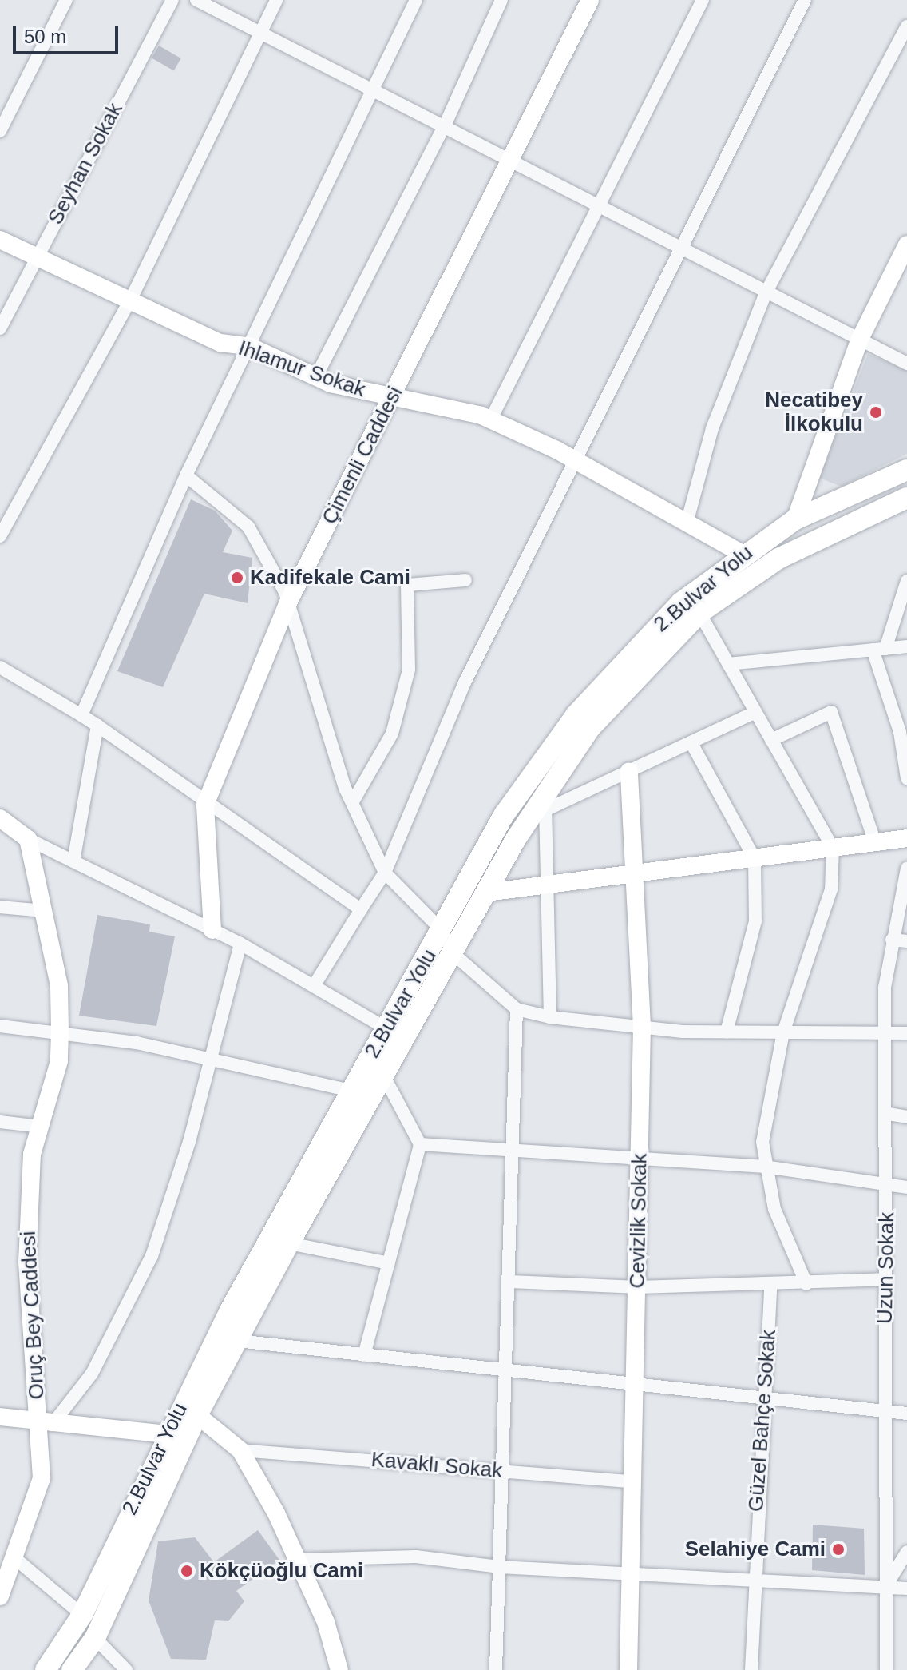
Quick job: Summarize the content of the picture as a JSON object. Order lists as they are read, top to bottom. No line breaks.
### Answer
{"streets":{"main road":["2.Bulvar Yolu"],"street":["Seyhan Sokak","Ihlamur Sokak","Çimenli Caddesi","Cevizlik Sokak","Uzun Sokak","Oruç Bey Caddesi","Güzel Bahçe Sokak","Kavaklı Sokak"]},"crossings":[["Seyhan Sokak","Ihlamur Sokak"],["Ihlamur Sokak","Çimenli Caddesi"],["Ihlamur Sokak","2.Bulvar Yolu"],["Cevizlik Sokak","Kavaklı Sokak"]],"places":["Necatibey İlkokulu","Kadifekale Cami","Selahiye Cami","Kökçüoğlu Cami"],"scale_bar":"50 m"}
